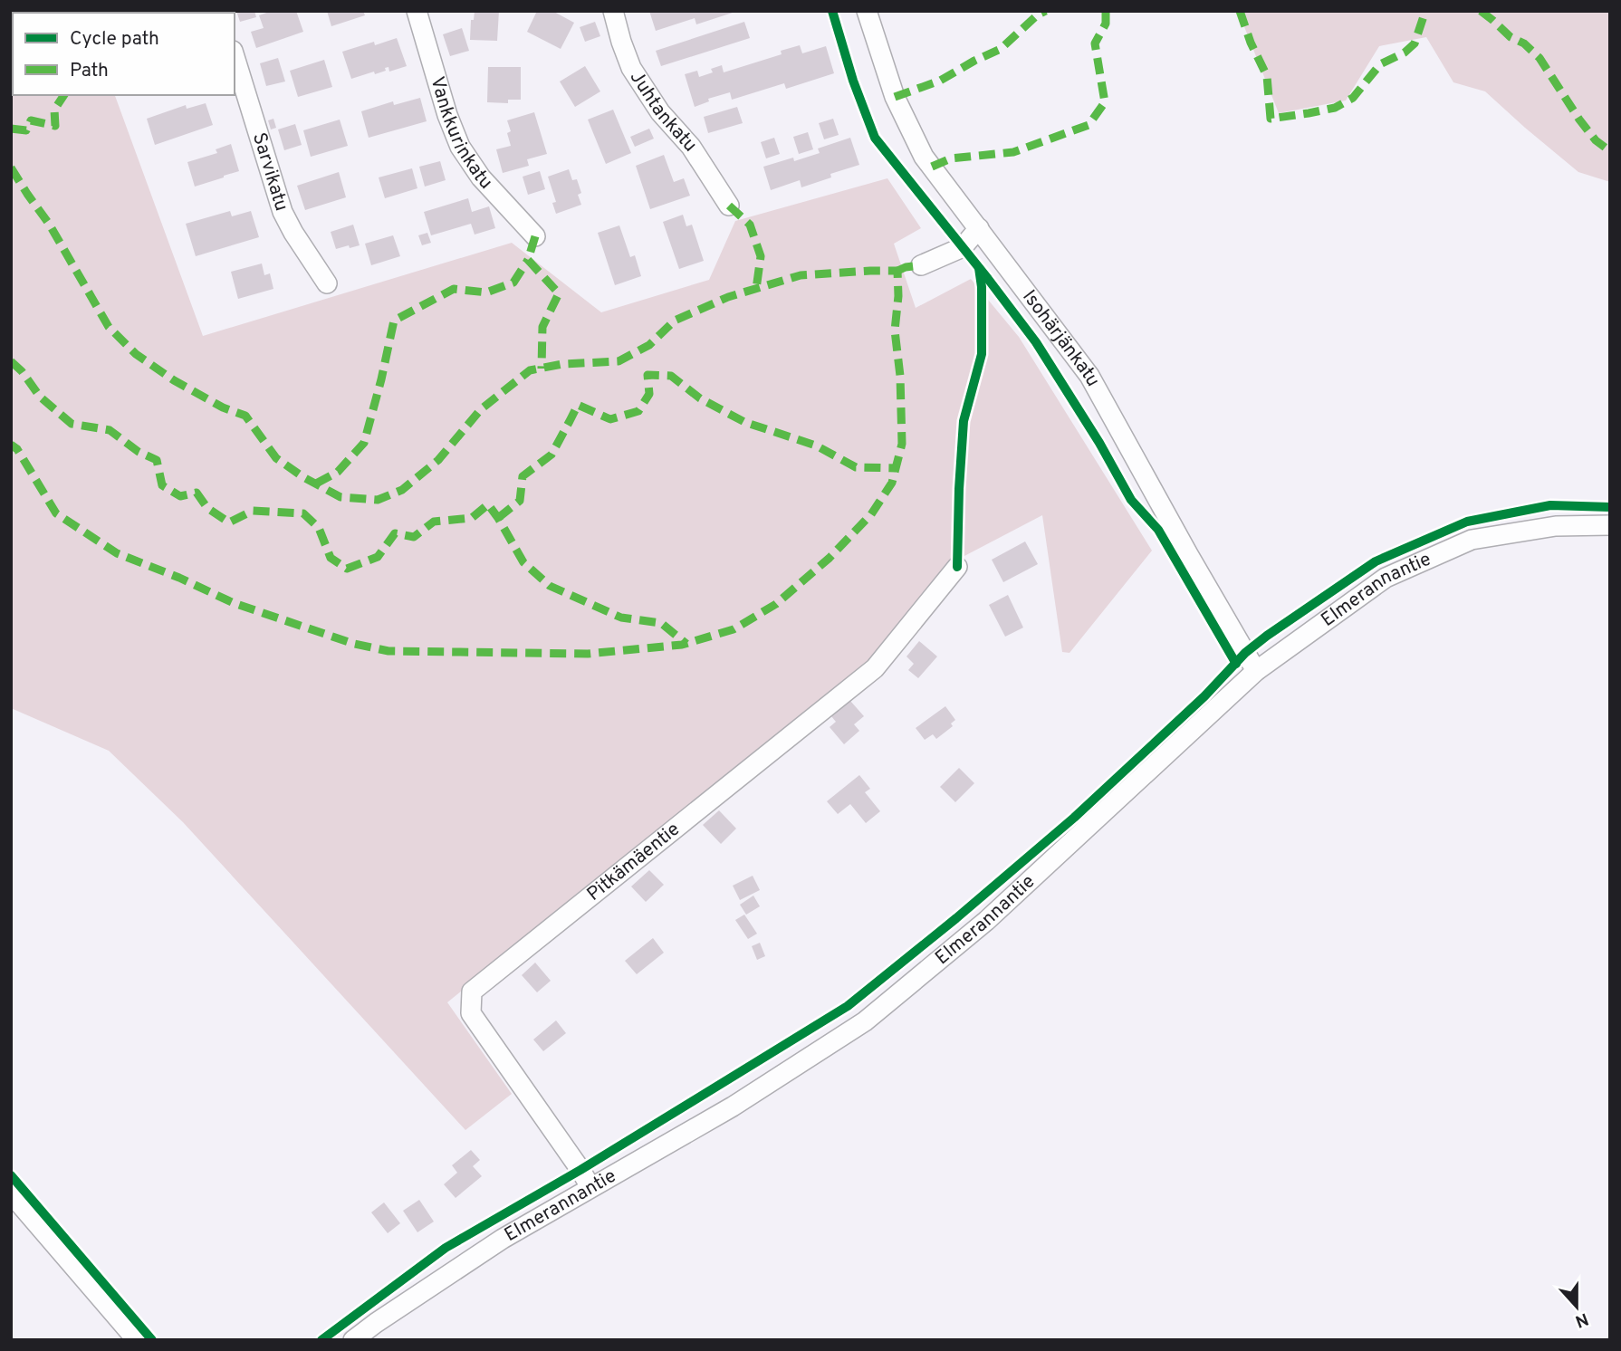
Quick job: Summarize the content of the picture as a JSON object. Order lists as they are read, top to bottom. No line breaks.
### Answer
{"streets":{"street":["Juhtankatu","Vankkurinkatu","Sarvikatu","Isohärjänkatu","Elmerannantie","Pitkämäentie"]},"crossings":[["Isohärjänkatu","Elmerannantie"],["Elmerannantie","Pitkämäentie"]],"legend":["Cycle path","Path"],"north":"bottom"}
